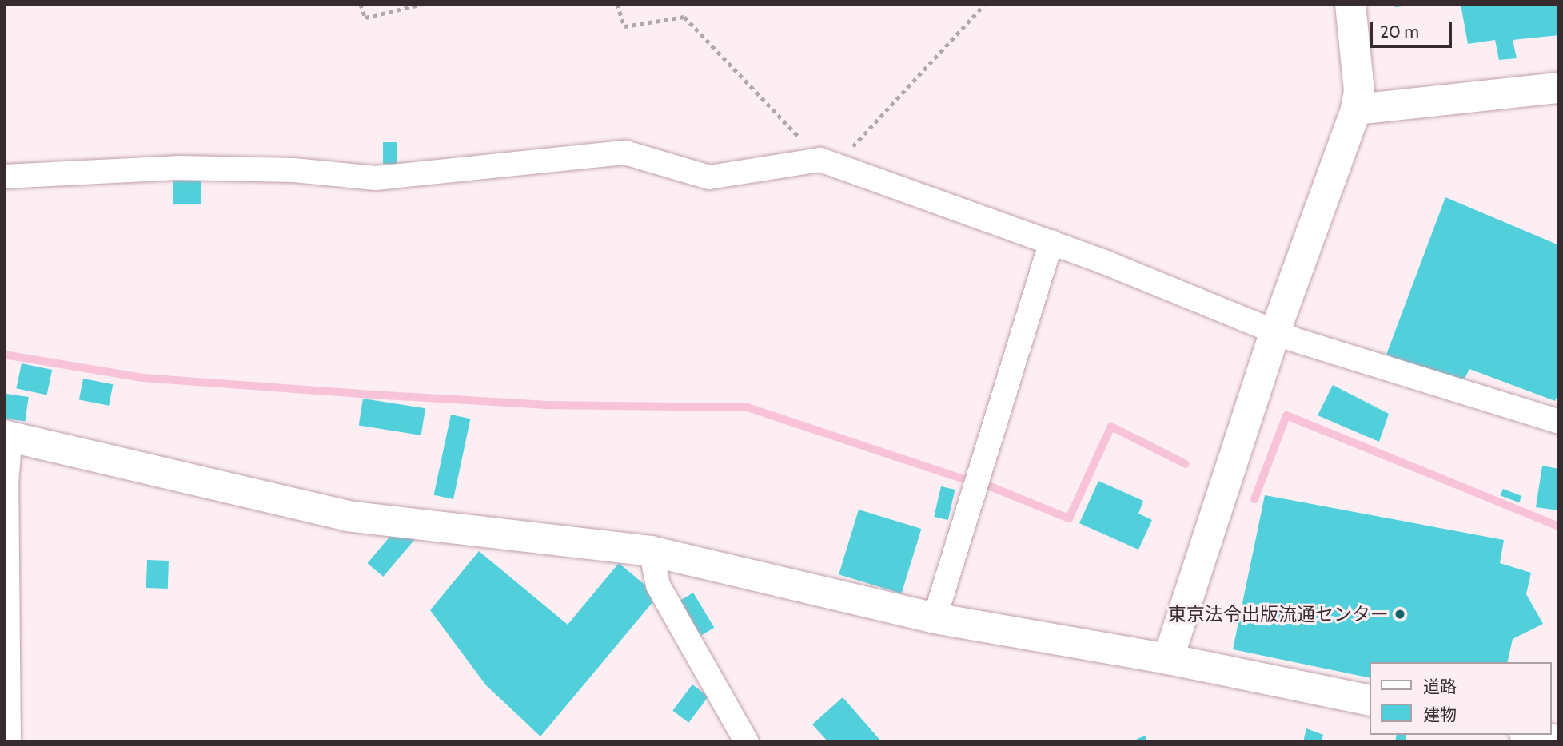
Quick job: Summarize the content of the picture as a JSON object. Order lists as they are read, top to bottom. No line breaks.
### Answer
{"places":["東京法令出版流通センター"],"legend":["道路","建物"],"scale_bar":"20 m"}
